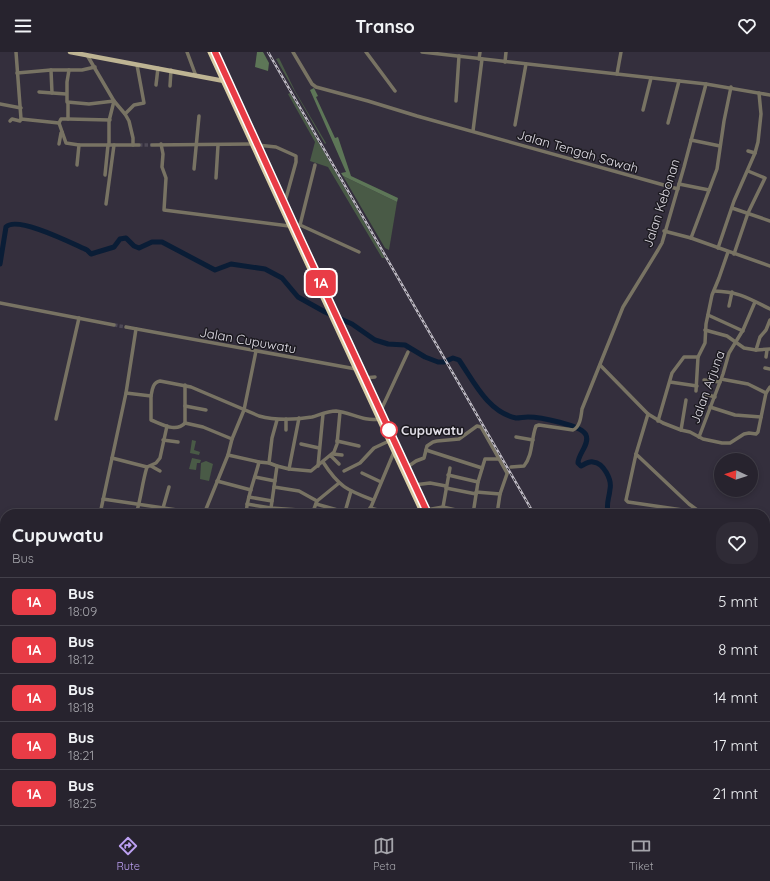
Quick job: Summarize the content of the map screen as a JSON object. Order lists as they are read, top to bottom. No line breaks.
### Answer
{"streets":{"street":["Jalan Tengah Sawah","Jalan Kebonan","Jalan Cupuwatu","Jalan Arjuna"]},"crossings":[["Jalan Tengah Sawah","Jalan Kebonan"]],"places":["Cupuwatu"],"lines":["bus line 1A"],"north":"left","page":{"header":"Transo","on_map":"1A","heading":["Cupuwatu","Bus"],"list":[{"mark":"1A","name":"Bus","note":"18:09","value":"5 mnt"},{"mark":"1A","name":"Bus","note":"18:12","value":"8 mnt"},{"mark":"1A","name":"Bus","note":"18:18","value":"14 mnt"},{"mark":"1A","name":"Bus","note":"18:21","value":"17 mnt"},{"mark":"1A","name":"Bus","note":"18:25","value":"21 mnt"}],"tabs":["Rute","Peta","Tiket"]}}
